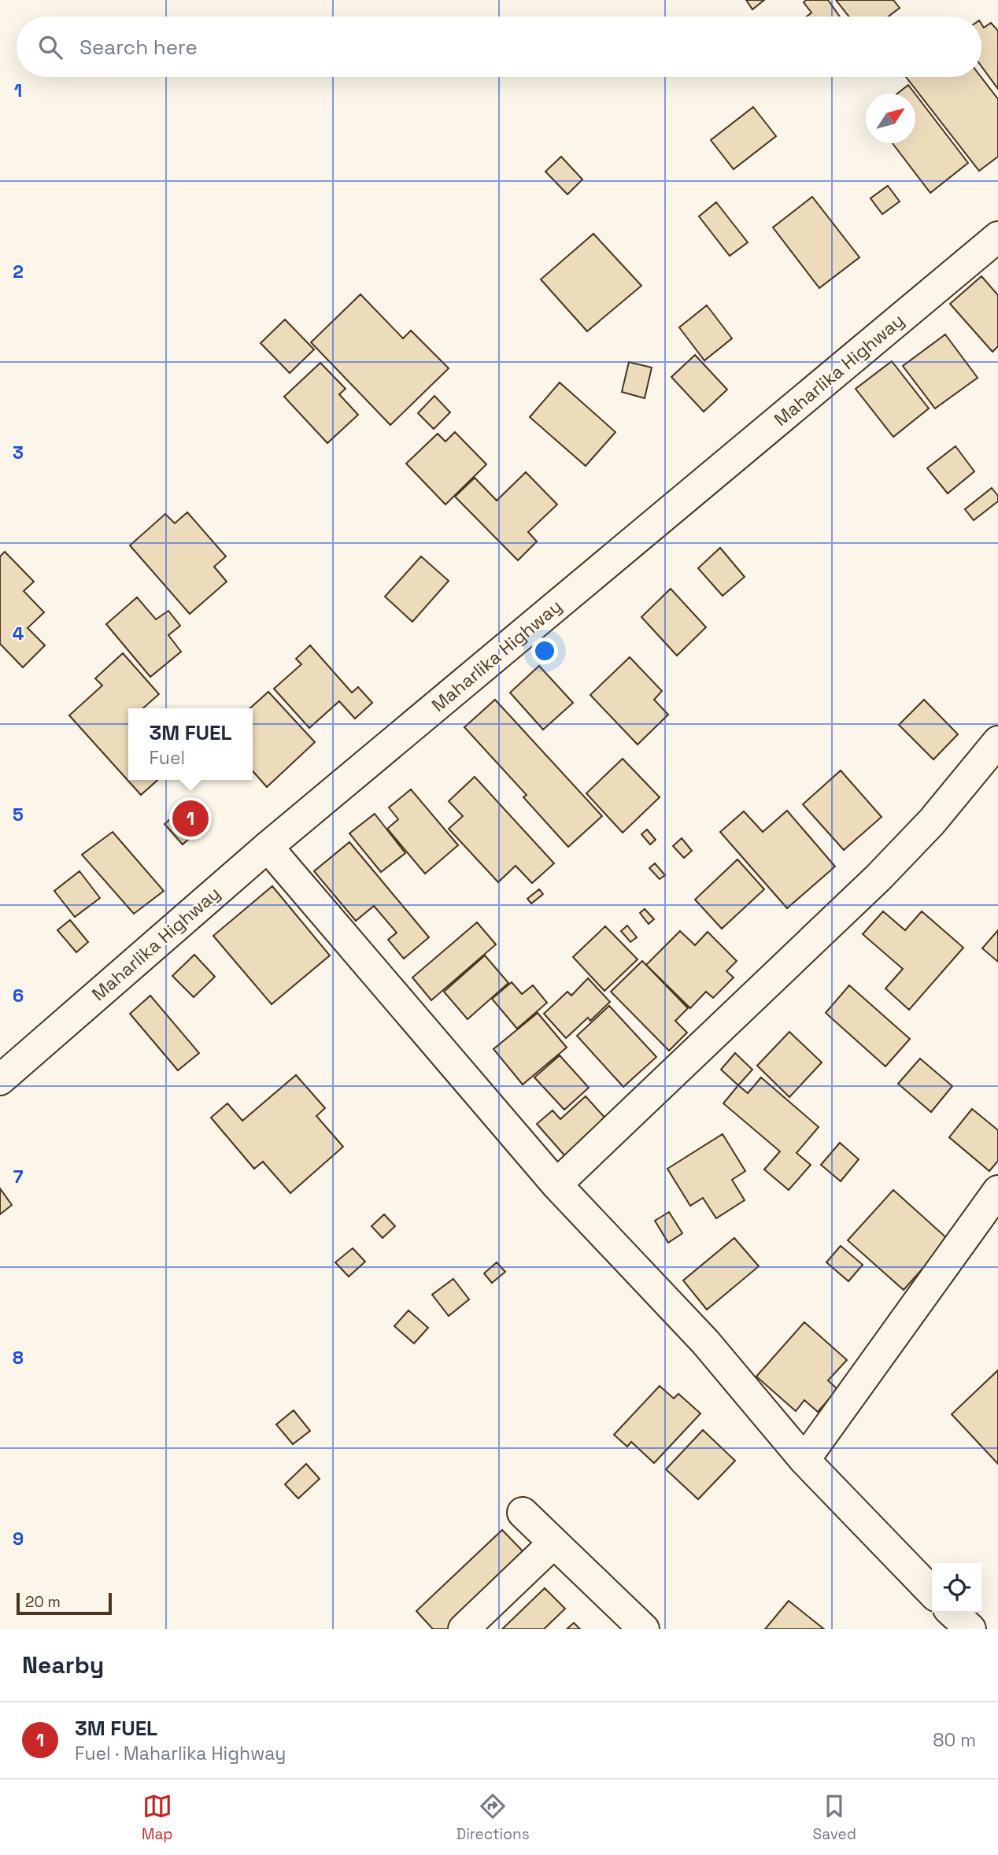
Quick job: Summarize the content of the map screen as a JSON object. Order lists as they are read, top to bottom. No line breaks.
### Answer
{"streets":{"main road":["Maharlika Highway"]},"scale_bar":"20 m","north":"top right","page":{"search":"Search here","popup":["3M FUEL","Fuel"],"pins":"1","scale":"20 m","heading":"Nearby","list":[{"mark":"1","name":"3M FUEL","note":"Fuel · Maharlika Highway","value":"80 m"}],"nav":["Map","Directions","Saved"]},"grid":{"rows":["1","2","3","4","5","6","7","8","9"]}}
